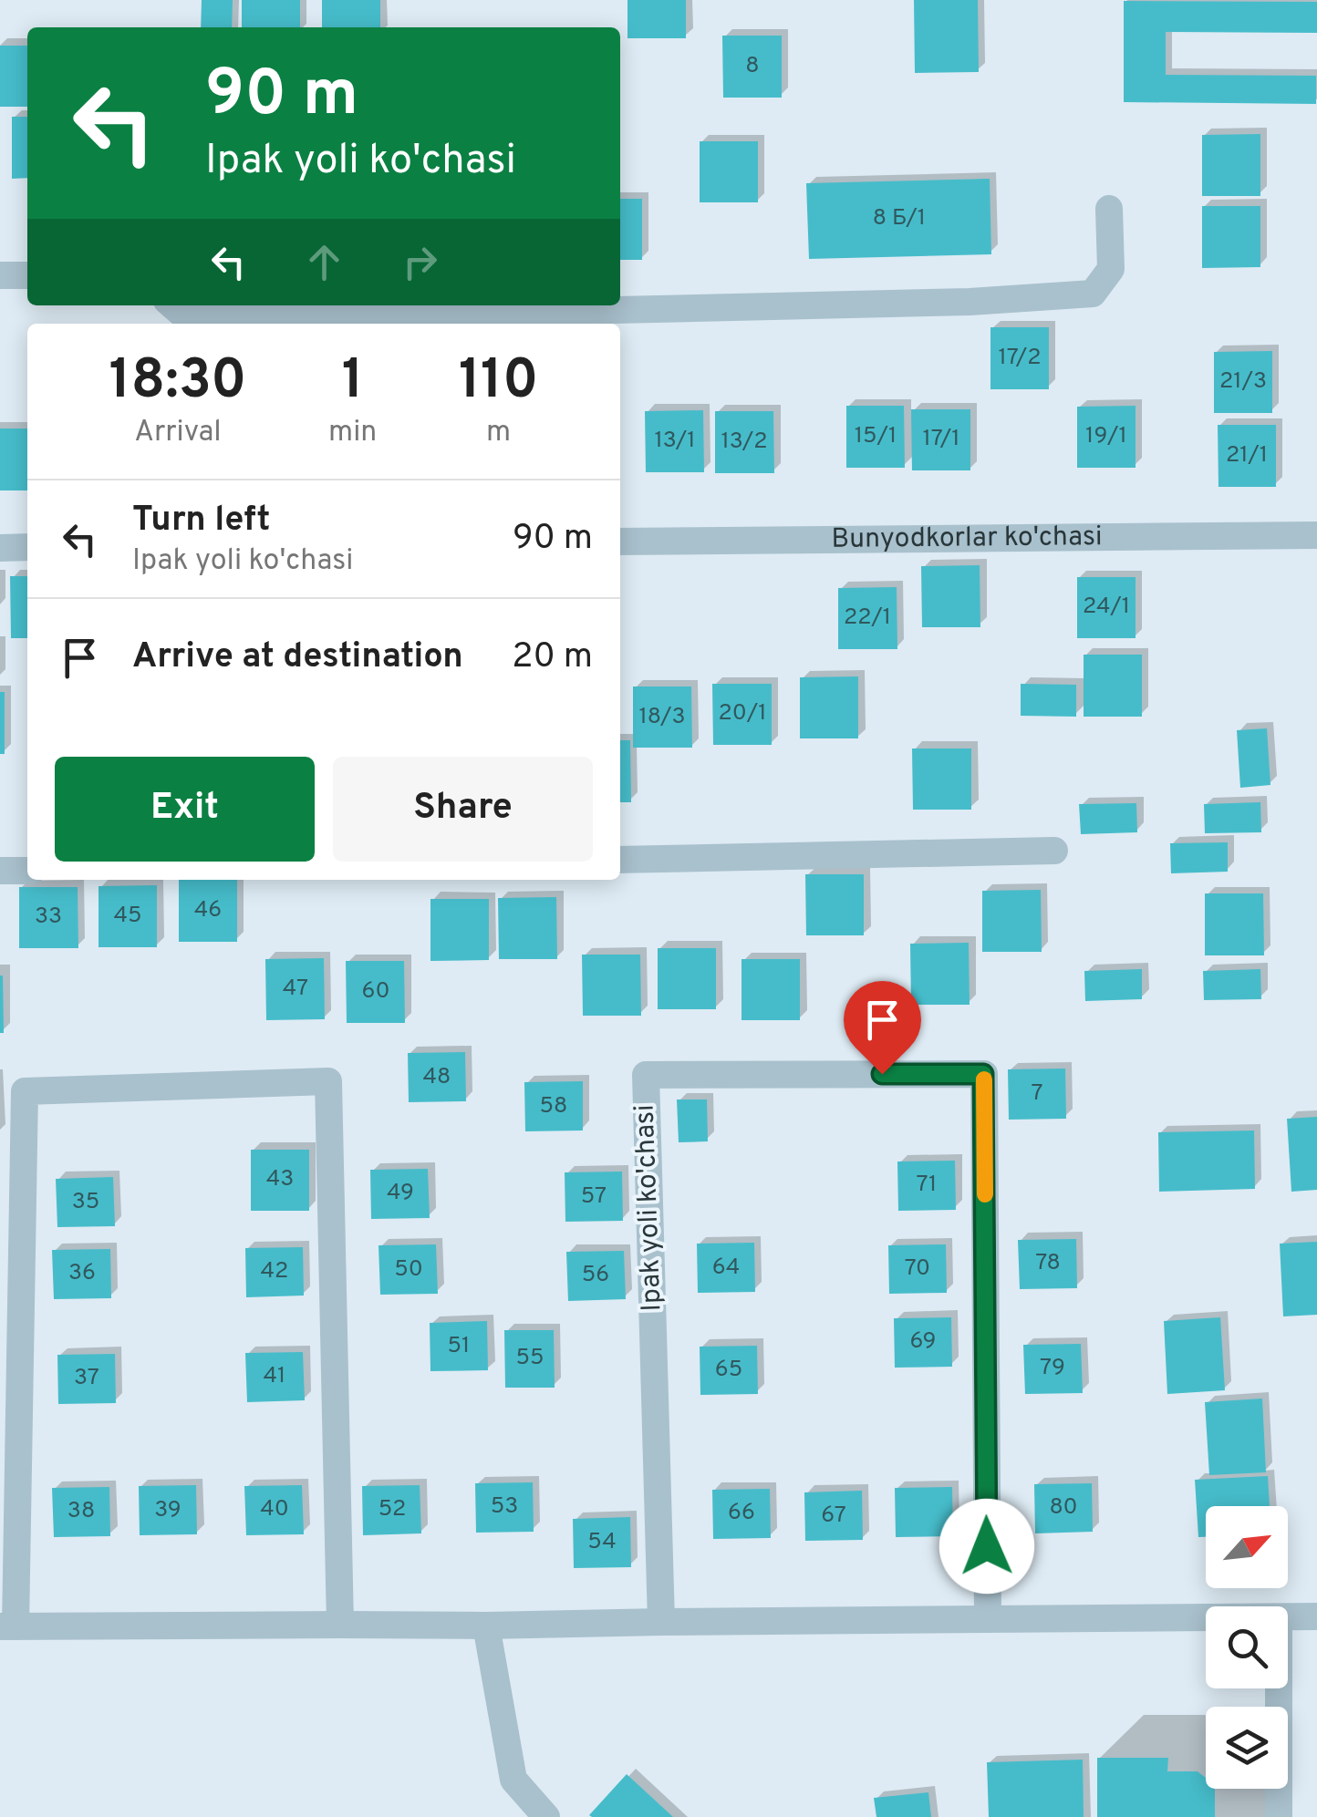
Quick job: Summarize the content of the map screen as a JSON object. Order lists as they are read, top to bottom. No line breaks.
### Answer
{"streets":{"street":["Bunyodkorlar ko'chasi","Ipak yoli ko'chasi"]},"house_numbers":["8","8 Б/1","17/2","21/3","15/1","19/1","17/1","13/1","13/2","21/1","24/1","22/1","20/1","18/3","46","45","33","47","60","48","7","58","43","71","49","57","35","78","64","70","50","42","36","56","69","51","55","79","65","41","37","53","80","40","52","39","38","66","67","54"],"north":"top right","page":{"turn":["90 m","Ipak yoli ko'chasi"],"eta":["18:30","Arrival","1","min","110","m"],"list":[{"name":"Turn left","note":"Ipak yoli ko'chasi","value":"90 m"},{"name":"Arrive at destination","value":"20 m"}],"buttons":["Exit","Share"]}}
